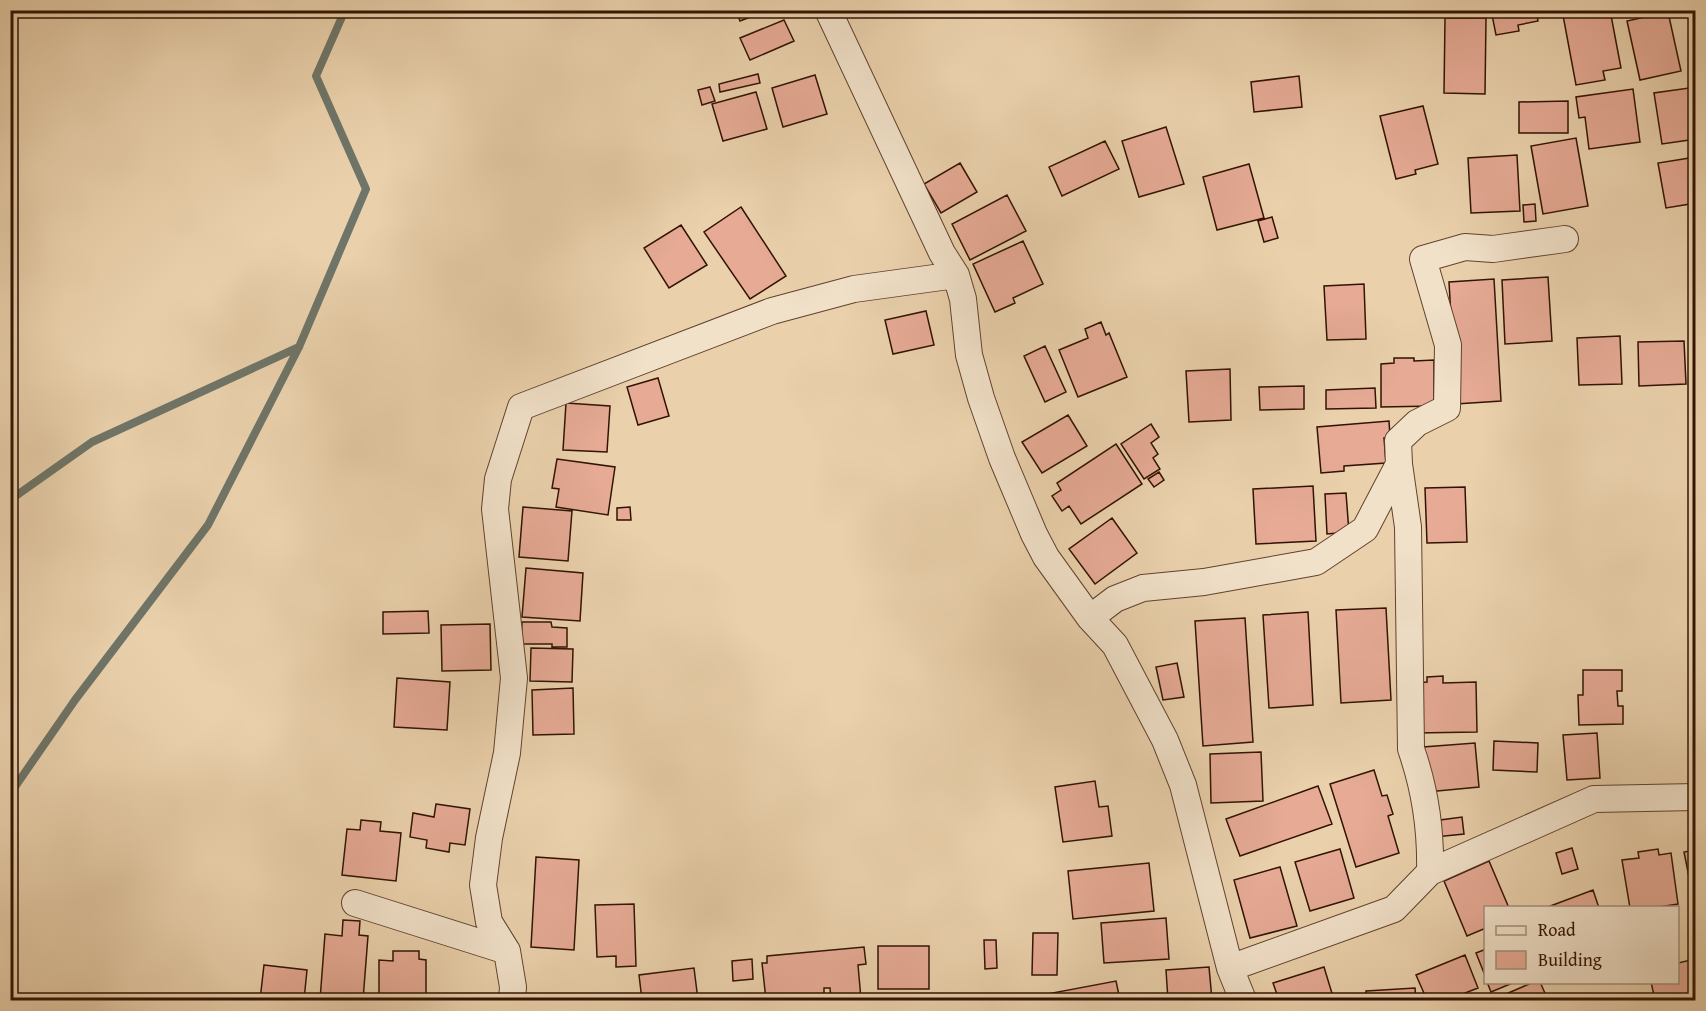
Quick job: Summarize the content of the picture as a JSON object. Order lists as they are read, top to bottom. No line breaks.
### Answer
{"legend":["Road","Building"]}
